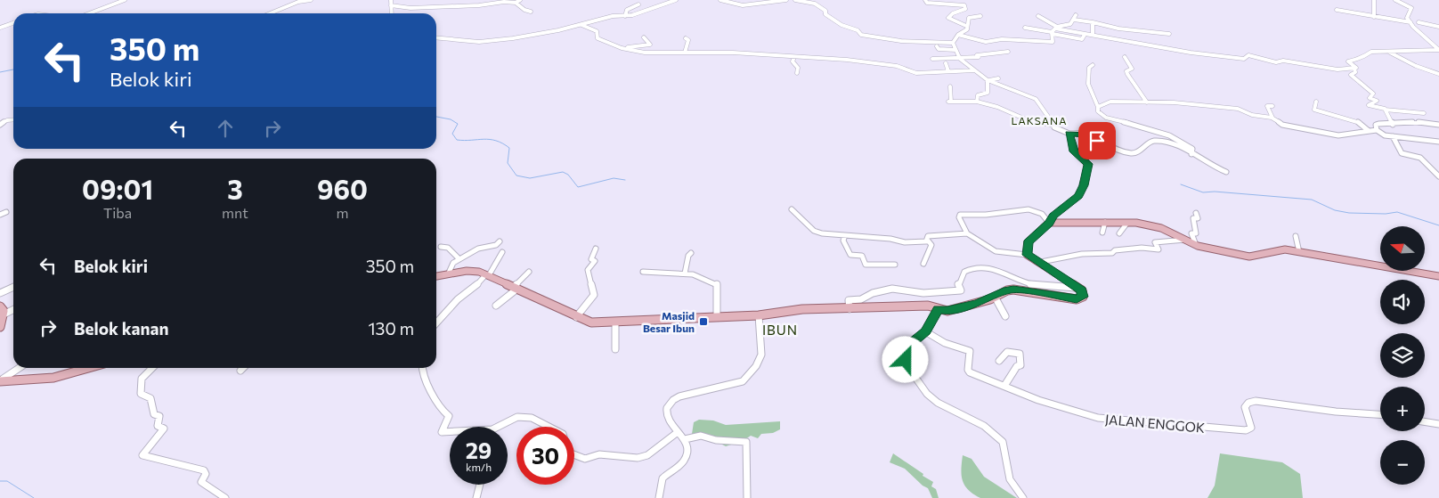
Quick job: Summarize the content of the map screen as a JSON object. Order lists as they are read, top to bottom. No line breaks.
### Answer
{"streets":{"street":["JALAN ENGGOK"]},"districts":["LAKSANA","IBUN"],"places":{"transit":["Masjid Besar Ibun"]},"north":"left","page":{"turn":["350 m","Belok kiri"],"eta":["09:01","Tiba","3","mnt","960","m"],"map_buttons":["+","−"],"list":[{"name":"Belok kiri","value":"350 m"},{"name":"Belok kanan","value":"130 m"}],"speed":"29 km/h","limit":"30"}}
